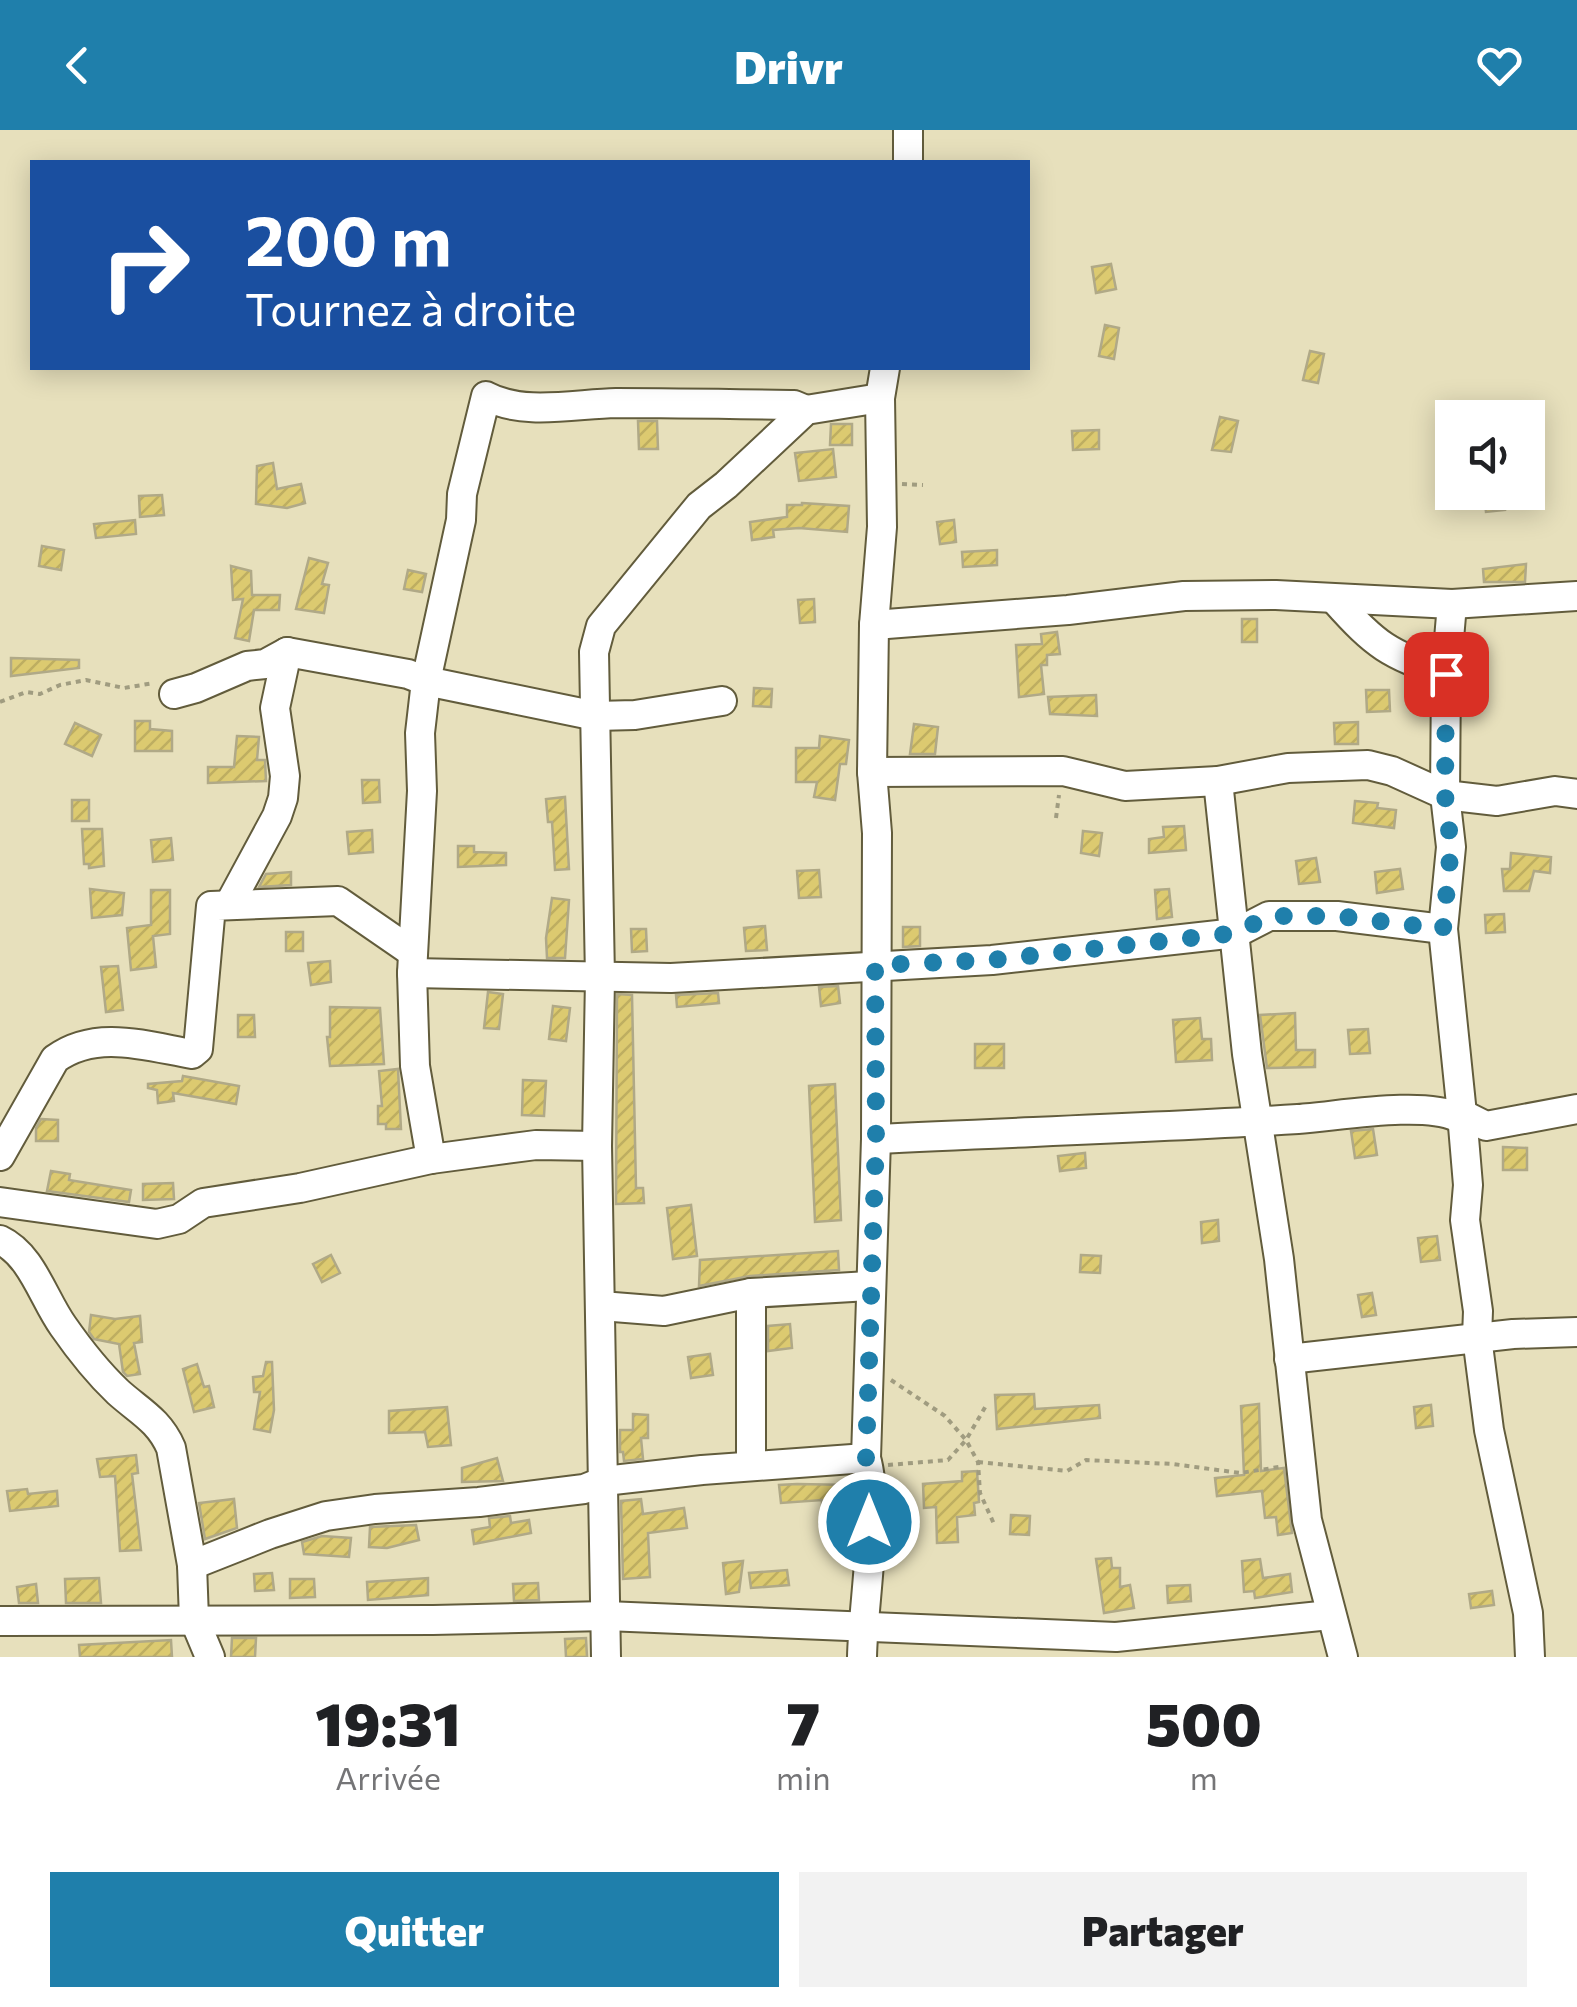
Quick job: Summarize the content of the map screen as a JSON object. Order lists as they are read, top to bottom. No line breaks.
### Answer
{"page":{"header":"Drivr","turn":["200 m","Tournez à droite"],"eta":["19:31","Arrivée","7","min","500","m"],"buttons":["Quitter","Partager"]}}
